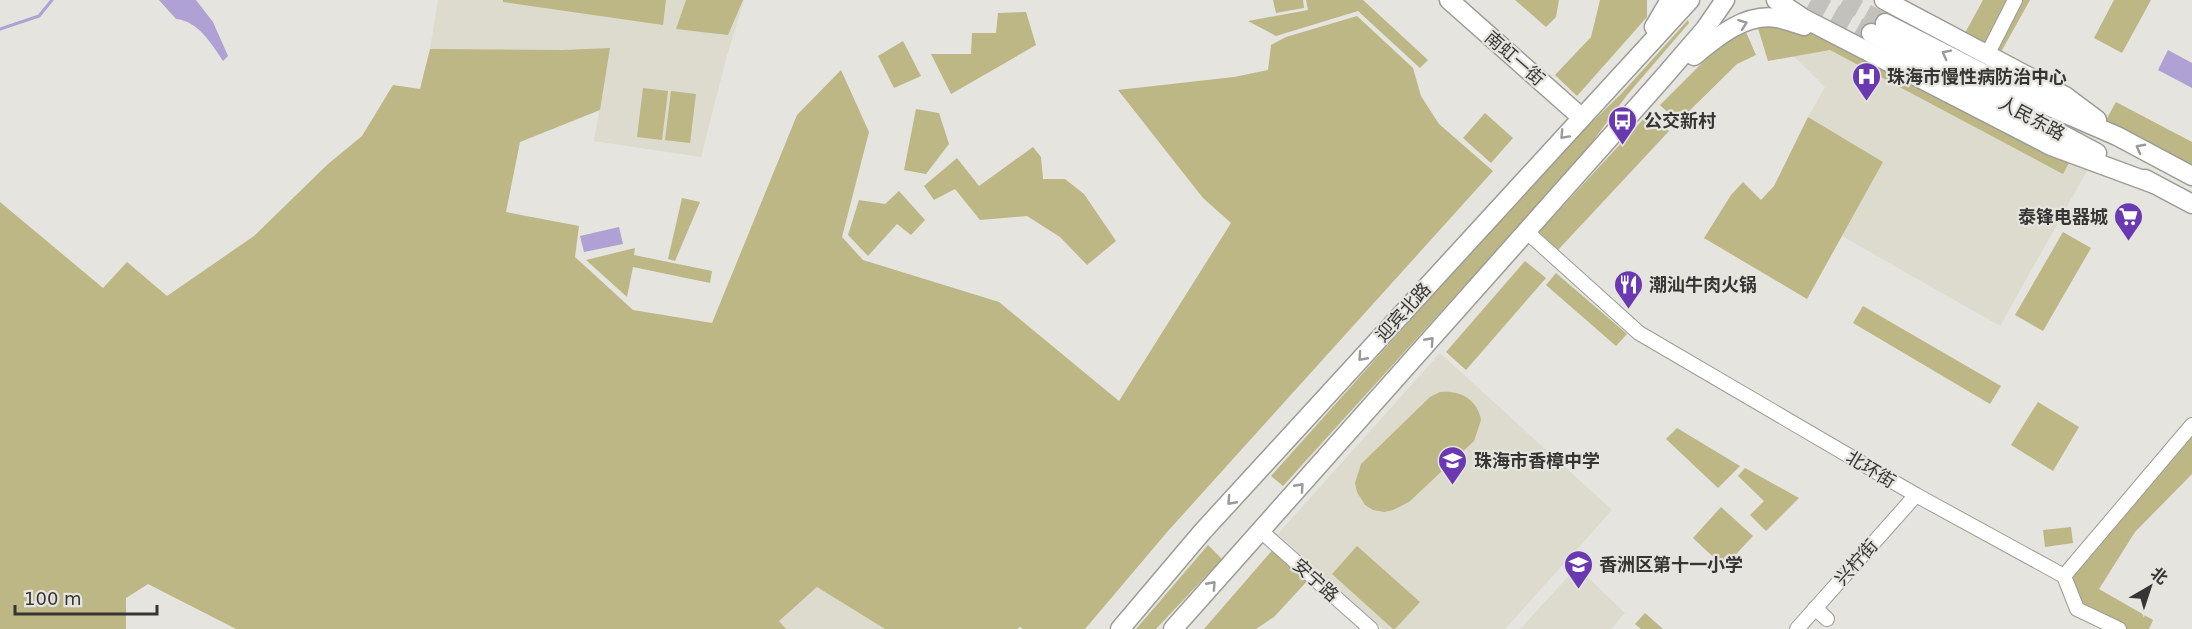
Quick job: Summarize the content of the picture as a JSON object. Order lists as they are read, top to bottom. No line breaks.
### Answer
{"streets":{"main road":["南虹一街","人民东路","迎宾北路"],"street":["北环街","兴柠街","安宁路"]},"crossings":[["南虹一街","迎宾北路"],["北环街","兴柠街"]],"places":{"hospital":["珠海市慢性病防治中心"],"bus stop":["公交新村"],"supermarket":["泰锋电器城"],"restaurant":["潮汕牛肉火锅"],"school or university":["珠海市香樟中学","香洲区第十一小学"]},"scale_bar":"100 m","north":"top right"}
